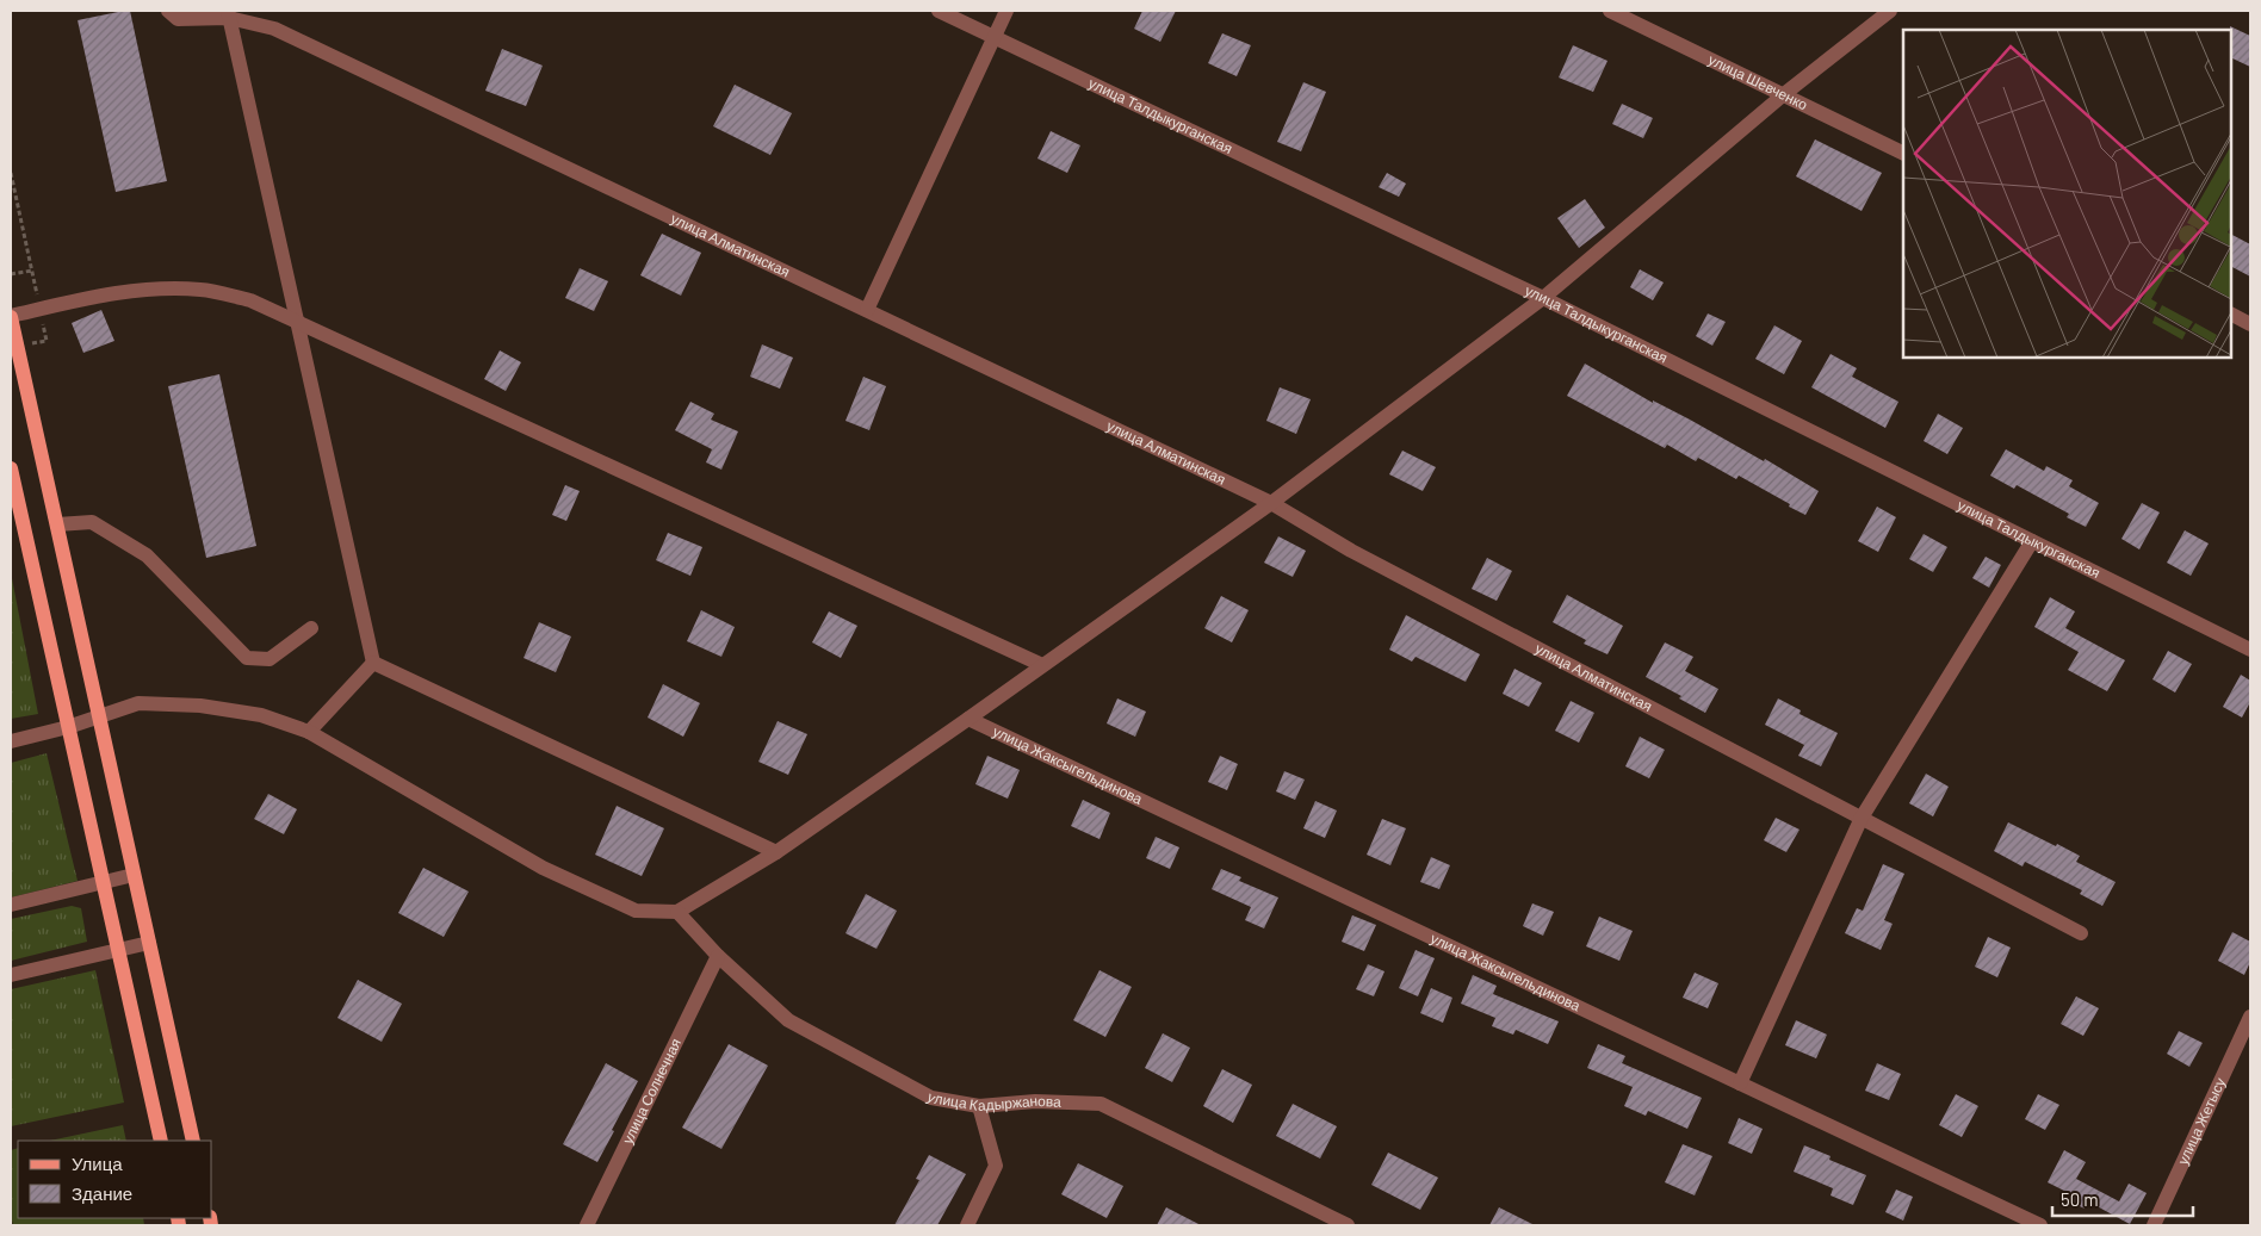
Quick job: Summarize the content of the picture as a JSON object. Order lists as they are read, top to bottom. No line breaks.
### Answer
{"streets":{"street":["улица Шевченко","улица Талдыкурганская","улица Алматинская","улица Жаксыгельдинова","улица Солнечная","улица Кадыржанова","улица Жетысу"]},"crossings":[["улица Солнечная","улица Кадыржанова"]],"legend":["Улица","Здание"],"scale_bar":"50 m"}
